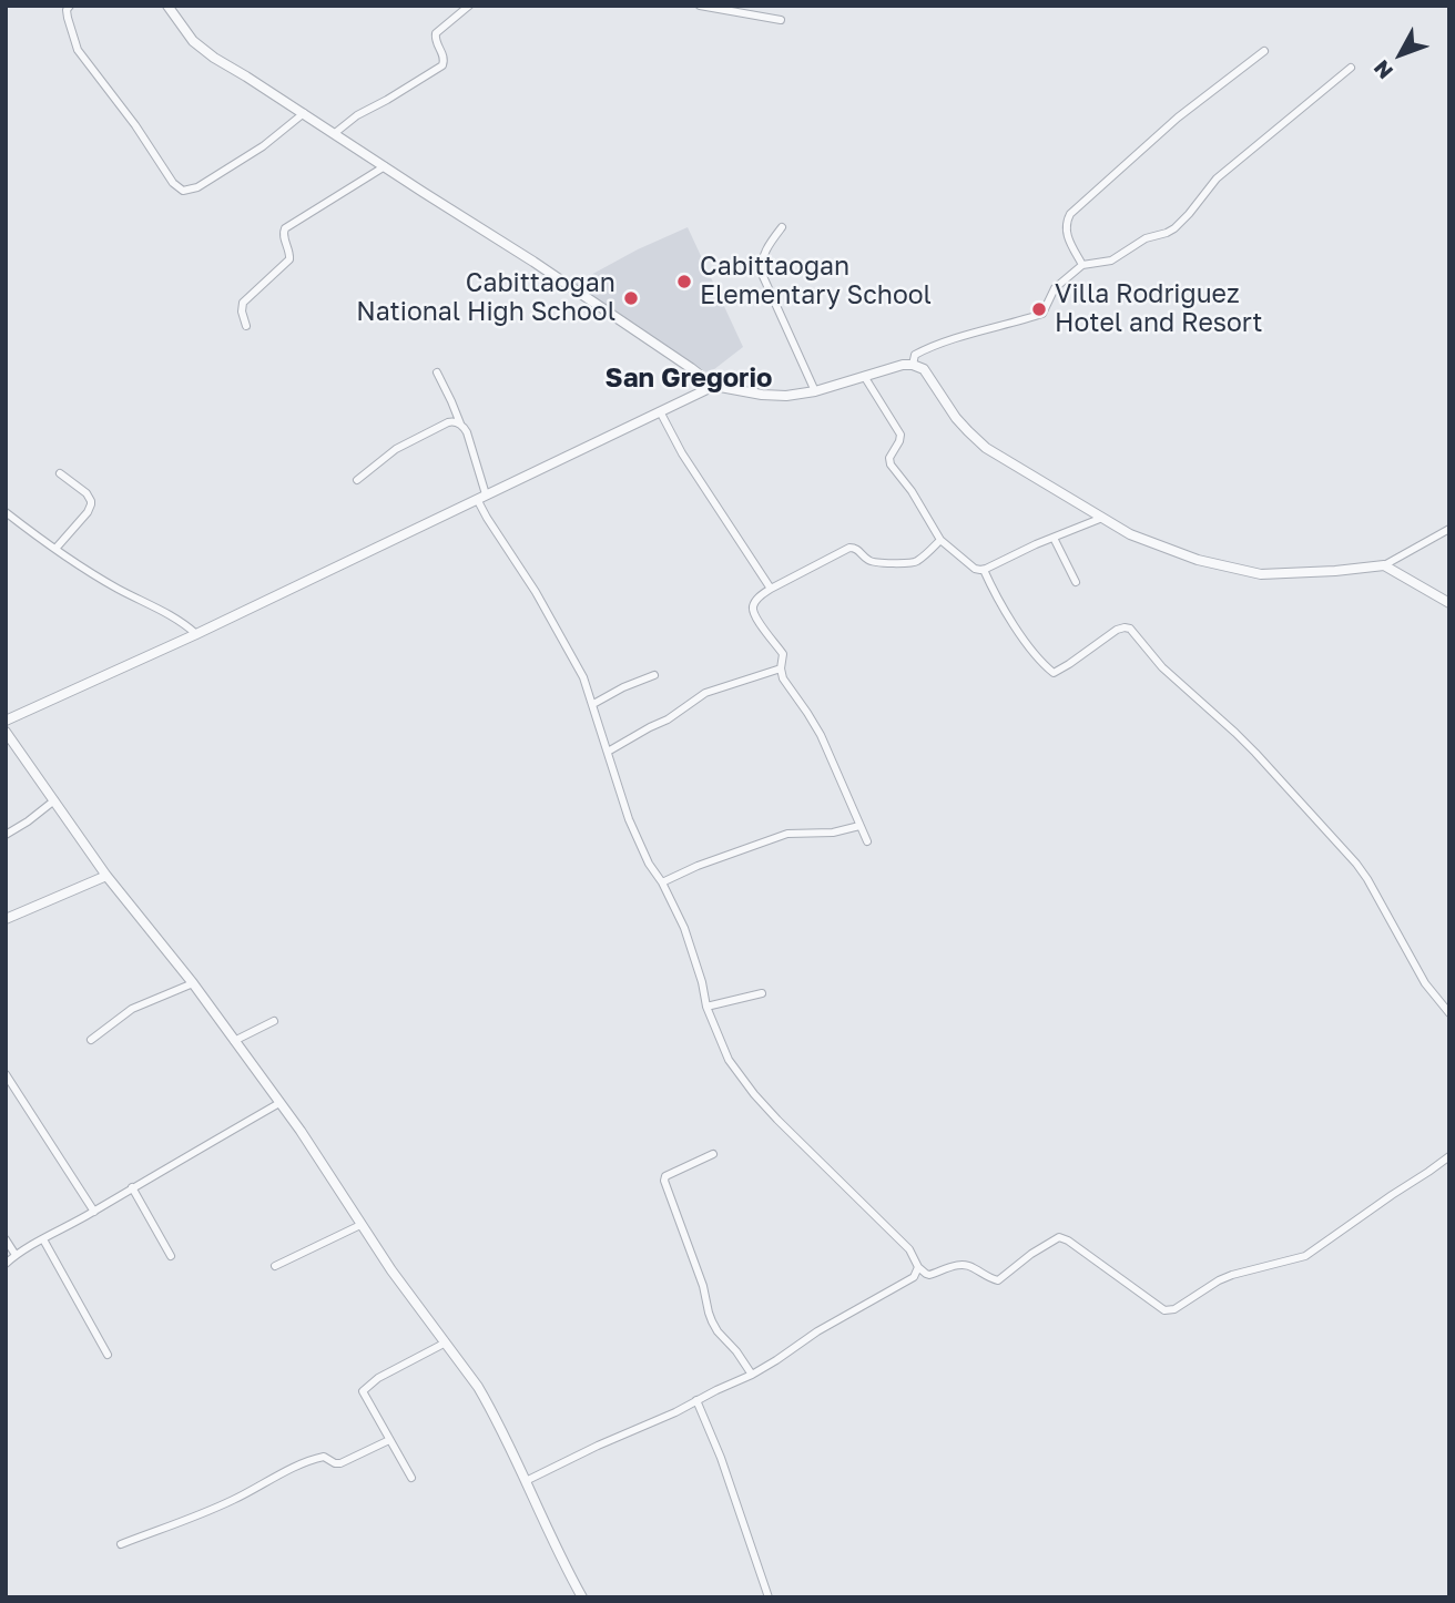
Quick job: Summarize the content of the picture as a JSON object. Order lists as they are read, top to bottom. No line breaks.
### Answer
{"districts":["San Gregorio"],"places":["Cabittaogan Elementary School","Cabittaogan National High School","Villa Rodriguez Hotel and Resort"],"north":"bottom left"}
